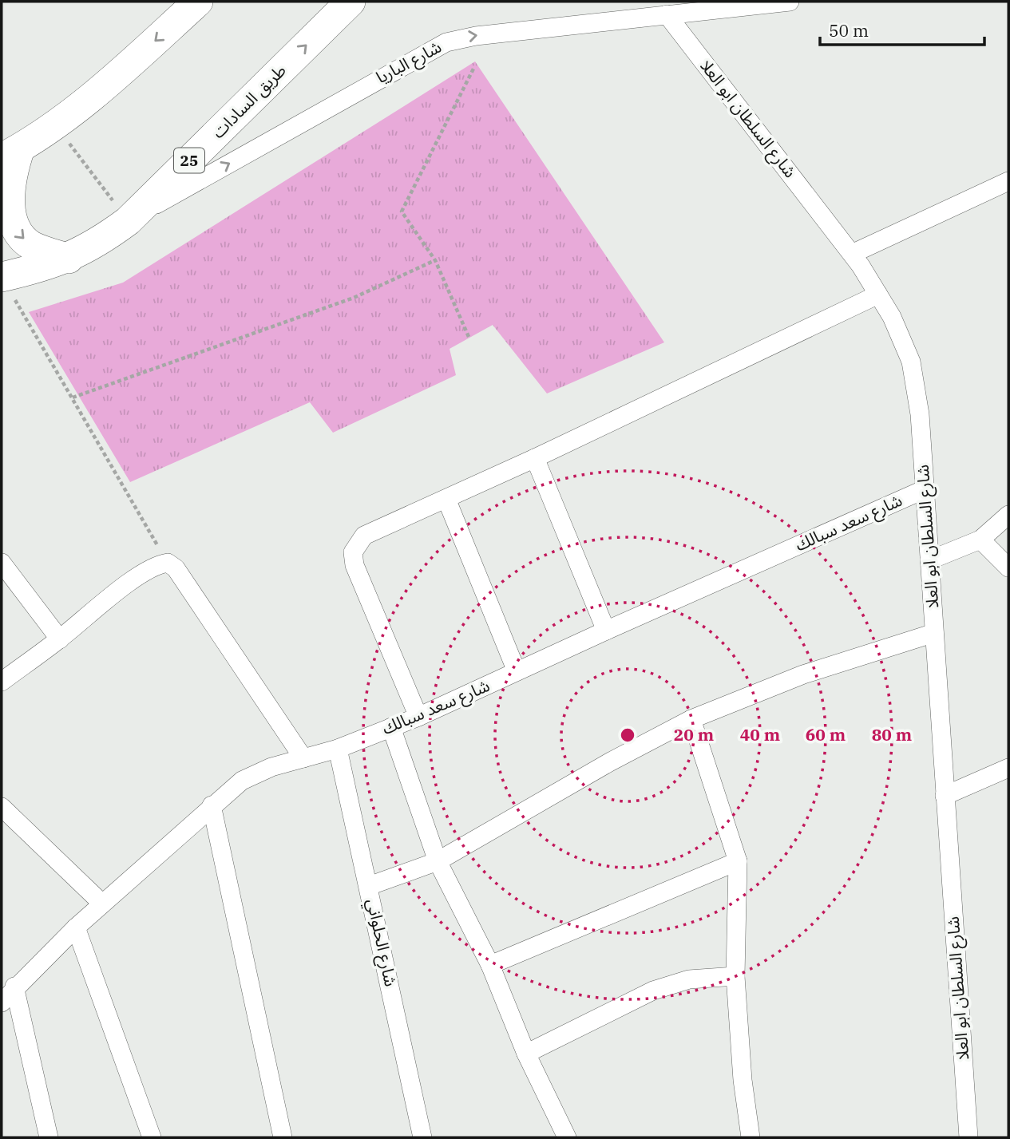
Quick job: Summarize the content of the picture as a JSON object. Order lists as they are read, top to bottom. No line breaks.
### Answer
{"streets":{"main road":["طريق السادات","25"],"street":["شارع الباريا","شارع السلطان ابو العلا","شارع سعد سبالك","شارع الحلواني"]},"crossings":[["شارع الباريا","طريق السادات"],["شارع الباريا","شارع السلطان ابو العلا"],["شارع السلطان ابو العلا","شارع سعد سبالك"],["شارع سعد سبالك","شارع الحلواني"]],"one_way":["شارع الباريا"],"scale_bar":"50 m","rings":["20 m","40 m","60 m","80 m"]}
